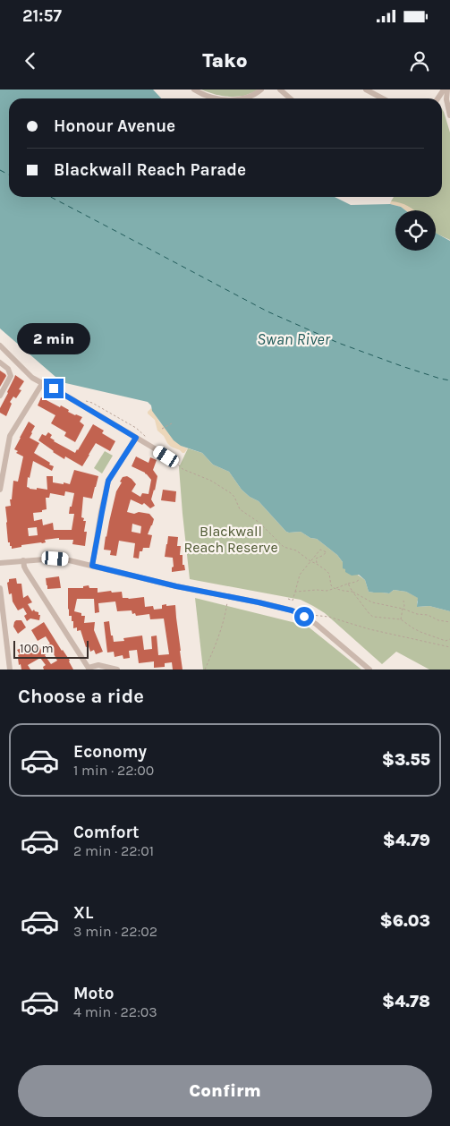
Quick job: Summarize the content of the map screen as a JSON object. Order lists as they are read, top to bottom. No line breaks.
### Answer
{"water":["Swan River"],"parks":["Blackwall Reach Reserve"],"scale_bar":"100 m","page":{"status":"21:57","header":"Tako","banner":["Honour Avenue","Blackwall Reach Parade"],"bubble":"2 min","scale":"100 m","heading":"Choose a ride","list":[{"name":"Economy","note":"1 min · 22:00","value":"$3.55"},{"name":"Comfort","note":"2 min · 22:01","value":"$4.79"},{"name":"XL","note":"3 min · 22:02","value":"$6.03"},{"name":"Moto","note":"4 min · 22:03","value":"$4.78"}],"buttons":"Confirm"}}
